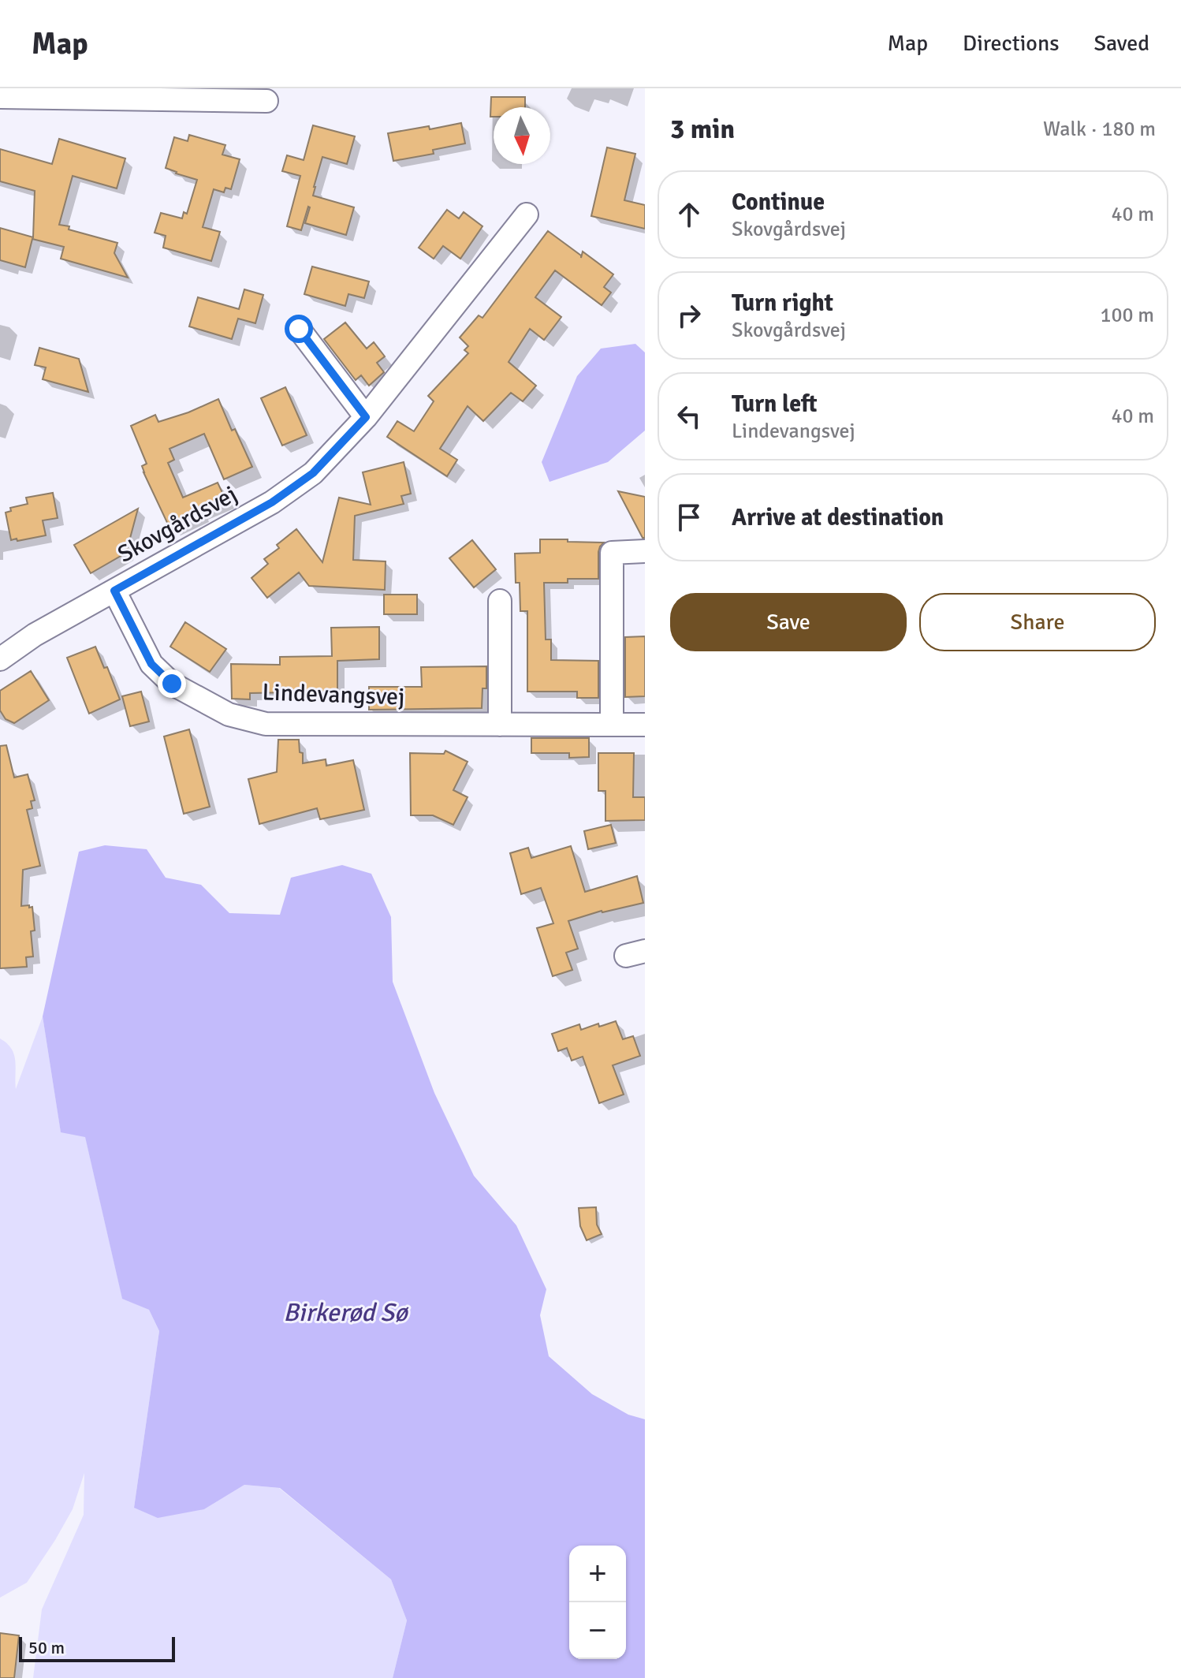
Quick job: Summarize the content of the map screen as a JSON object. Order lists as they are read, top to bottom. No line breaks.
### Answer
{"streets":{"street":["Skovgårdsvej","Lindevangsvej"]},"crossings":[["Skovgårdsvej","Lindevangsvej"]],"water":["Birkerød Sø"],"scale_bar":"50 m","north":"bottom","page":{"header":"Map","nav":["Map","Directions","Saved"],"heading":["3 min","Walk · 180 m"],"list":[["Continue","Skovgårdsvej","40 m"],["Turn right","Skovgårdsvej","100 m"],["Turn left","Lindevangsvej","40 m"],"Arrive at destination"],"buttons":["Save","Share"],"map_buttons":["+","−"],"scale":"50 m"}}
